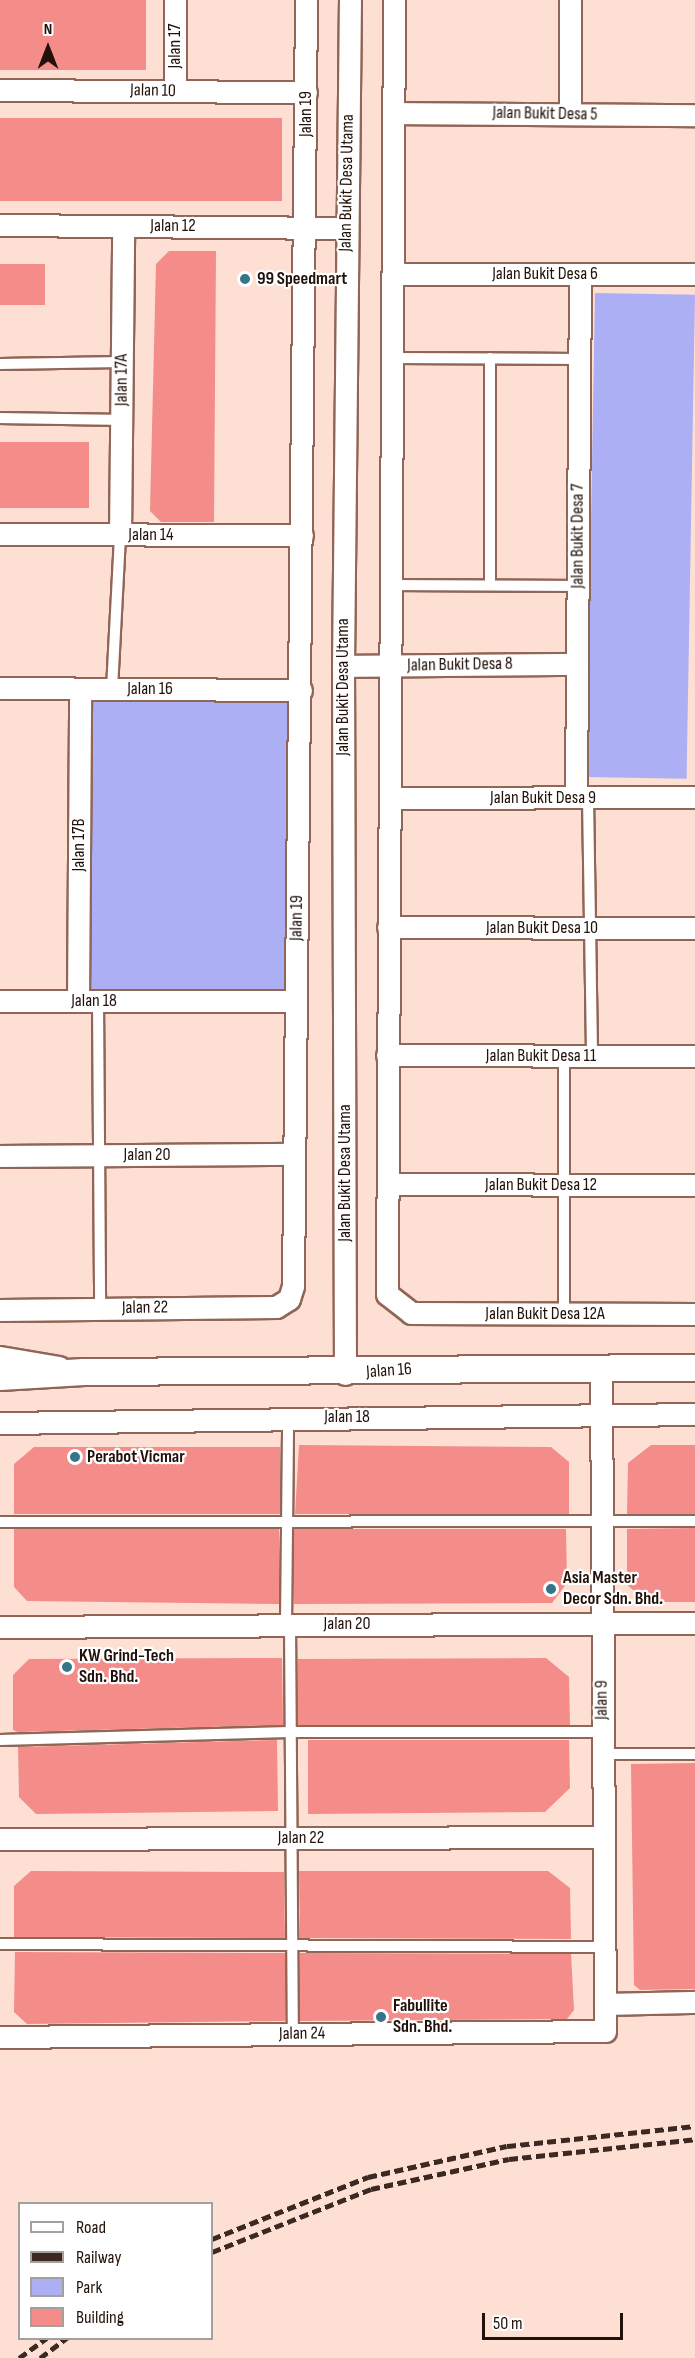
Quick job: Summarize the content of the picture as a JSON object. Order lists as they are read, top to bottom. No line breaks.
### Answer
{"streets":{"street":["Jalan 17","Jalan 10","Jalan 19","Jalan Bukit Desa 5","Jalan Bukit Desa Utama","Jalan 12","Jalan Bukit Desa 6","Jalan 17A","Jalan 14","Jalan Bukit Desa 7","Jalan Bukit Desa 8","Jalan 16","Jalan Bukit Desa 9","Jalan 17B","Jalan Bukit Desa 10","Jalan 18","Jalan Bukit Desa 11","Jalan 20","Jalan Bukit Desa 12","Jalan 22","Jalan Bukit Desa 12A","Jalan 9","Jalan 24"]},"crossings":[["Jalan 17","Jalan 10"],["Jalan 10","Jalan 19"],["Jalan 19","Jalan 12"],["Jalan 19","Jalan 14"],["Jalan 19","Jalan 16"],["Jalan 19","Jalan 18"],["Jalan 19","Jalan 20"],["Jalan 19","Jalan 22"],["Jalan Bukit Desa Utama","Jalan 12"],["Jalan Bukit Desa Utama","Jalan Bukit Desa 8"],["Jalan Bukit Desa Utama","Jalan 16"],["Jalan 12","Jalan 17A"],["Jalan Bukit Desa 6","Jalan Bukit Desa 7"],["Jalan 17A","Jalan 14"],["Jalan Bukit Desa 7","Jalan Bukit Desa 8"],["Jalan Bukit Desa 7","Jalan Bukit Desa 9"],["Jalan 16","Jalan 17B"],["Jalan 16","Jalan 9"],["Jalan 17B","Jalan 18"],["Jalan 18","Jalan 9"],["Jalan 20","Jalan 9"],["Jalan Bukit Desa 12","Jalan Bukit Desa 12A"],["Jalan 22","Jalan 9"],["Jalan 9","Jalan 24"]],"places":["99 Speedmart","Perabot Vicmar","Asia Master Decor Sdn. Bhd.","KW Grind-Tech Sdn. Bhd.","Fabullite Sdn. Bhd."],"legend":["Road","Railway","Park","Building"],"scale_bar":"50 m","north":"top"}
